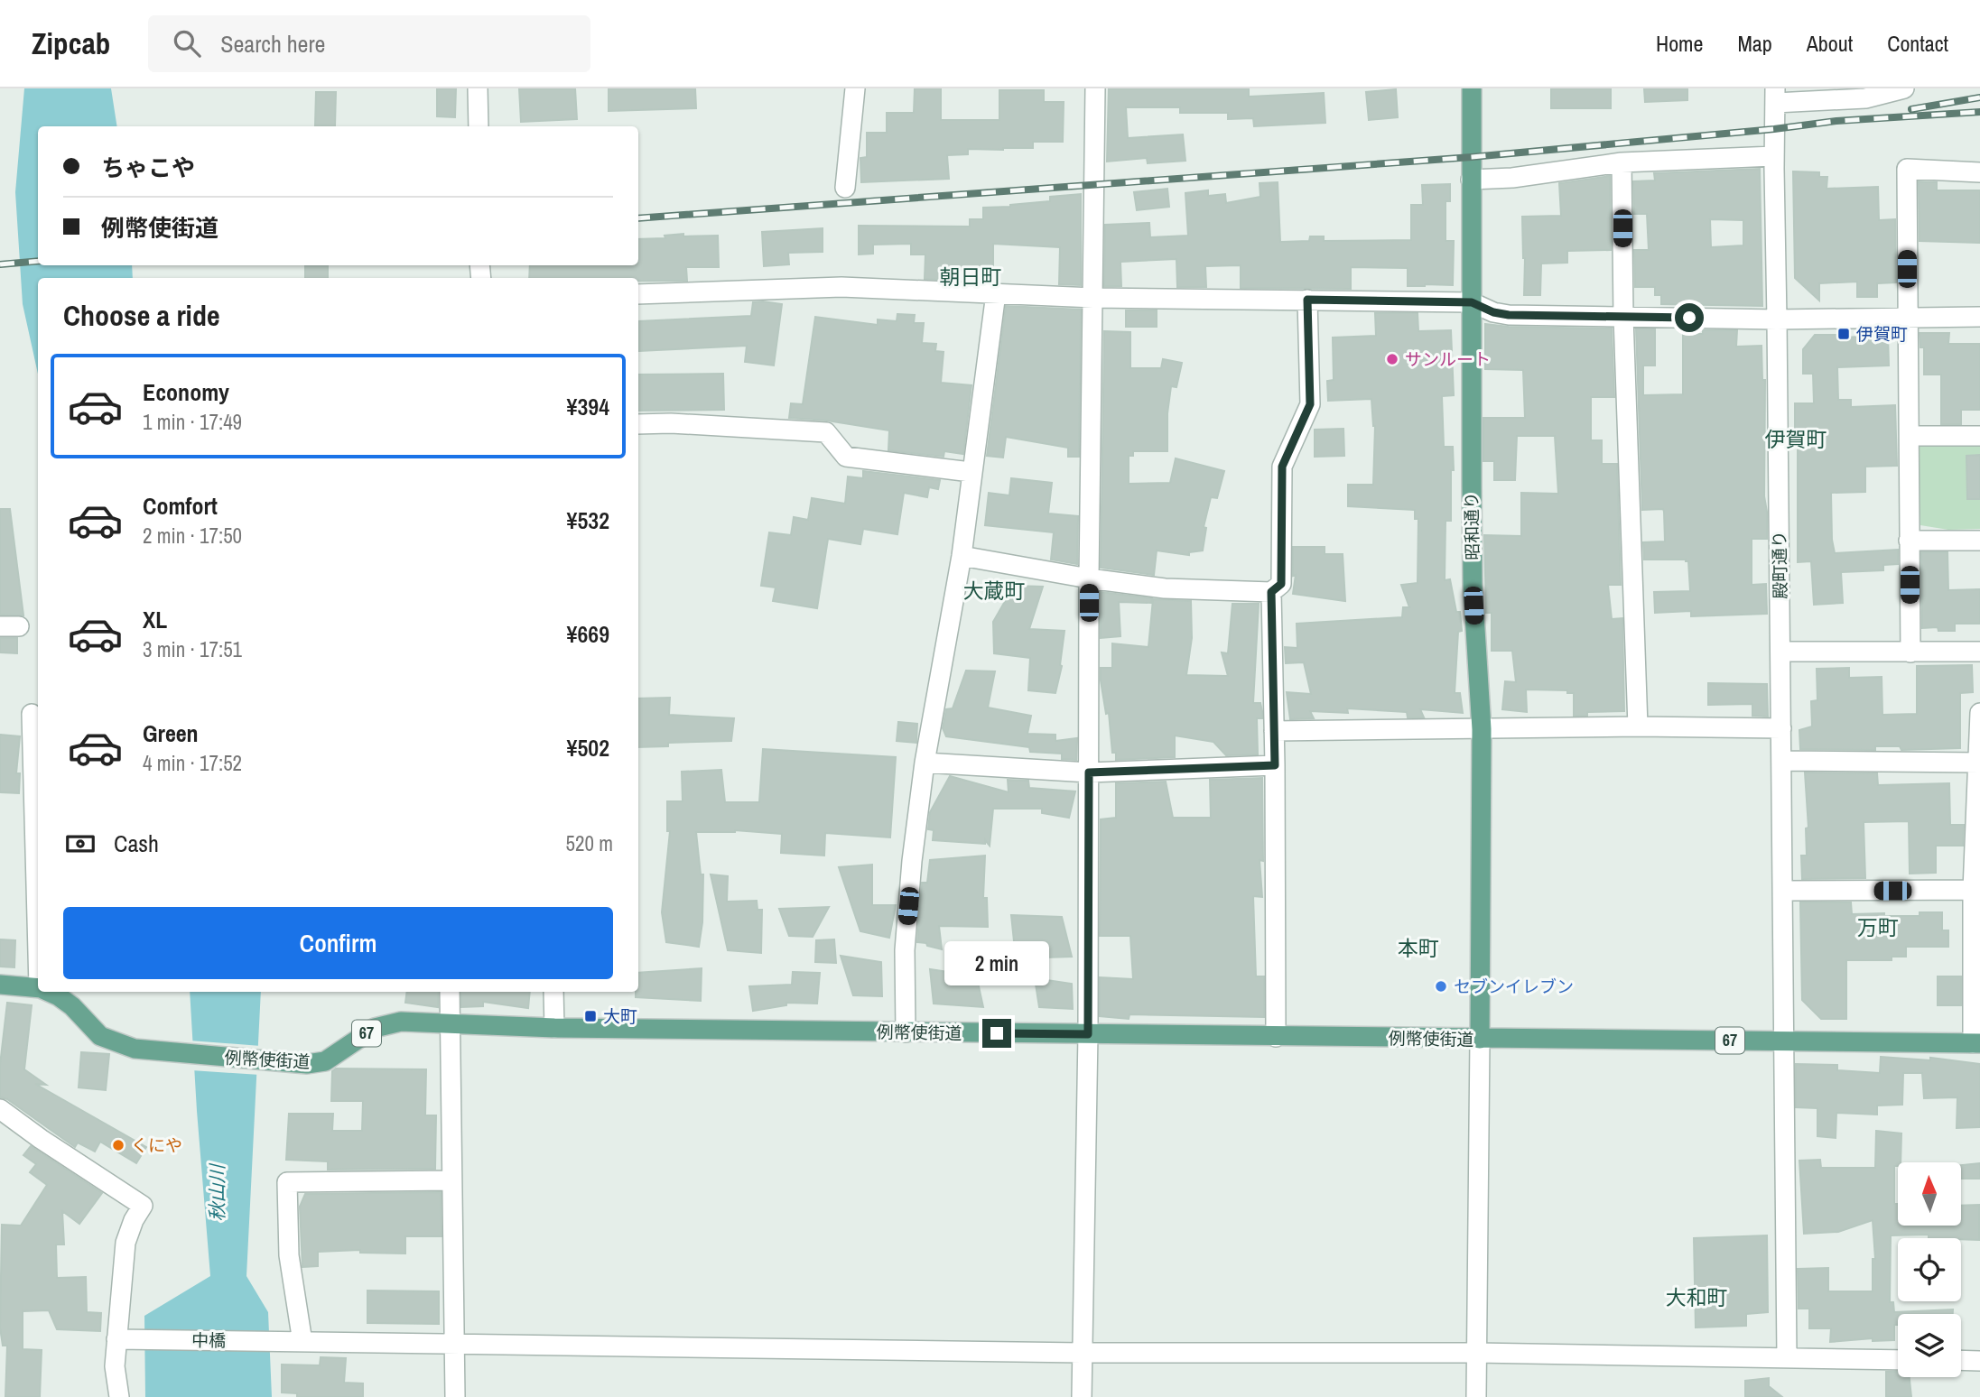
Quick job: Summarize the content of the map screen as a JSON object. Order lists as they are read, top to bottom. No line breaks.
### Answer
{"streets":{"main road":["昭和通り","例幣使街道","67"],"street":["殿町通り","中橋"]},"crossings":[["昭和通り","例幣使街道"],["殿町通り","例幣使街道"],["殿町通り","中橋"]],"districts":["朝日町","伊賀町","大蔵町","万町","本町","大和町"],"water":["秋山川"],"places":{"transit":["伊賀町","大町"],"other":["サンルート","セブンイレブン","くにや"]},"north":"top","page":{"header":"Zipcab","search":"Search here","nav":["Home","Map","About","Contact"],"banner":["ちゃこや","例幣使街道"],"heading":"Choose a ride","list":[{"name":"Economy","note":"1 min · 17:49","value":"¥394"},{"name":"Comfort","note":"2 min · 17:50","value":"¥532"},{"name":"XL","note":"3 min · 17:51","value":"¥669"},{"name":"Green","note":"4 min · 17:52","value":"¥502"}],"pay":["Cash","520 m"],"buttons":"Confirm","bubble":"2 min"}}
